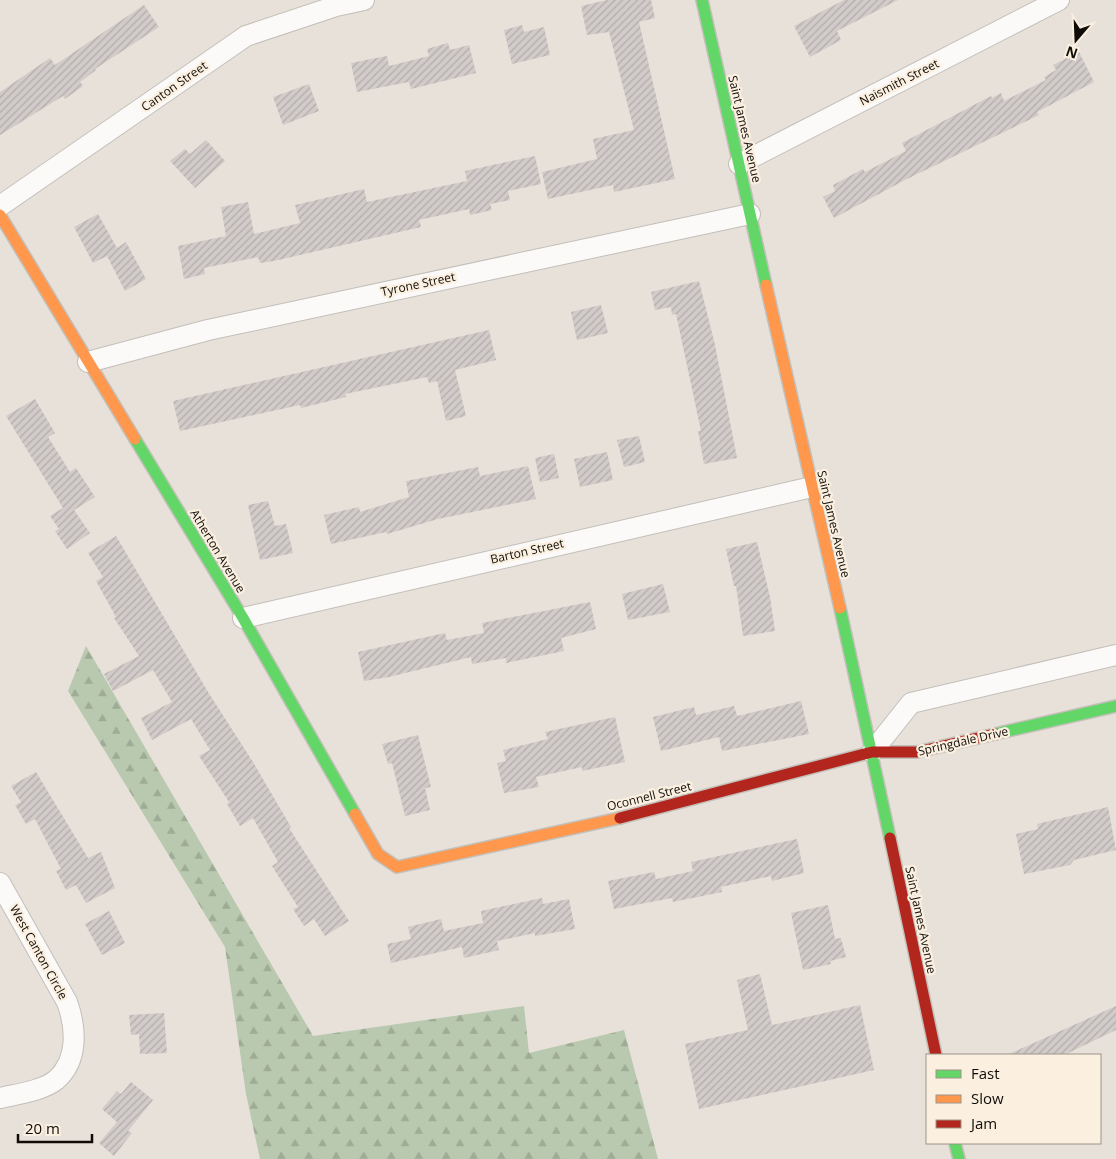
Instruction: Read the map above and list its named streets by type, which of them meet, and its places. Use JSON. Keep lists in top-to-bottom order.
{
  "streets": {
    "street": [
      "Naismith Street",
      "Canton Street",
      "Saint James Avenue",
      "Tyrone Street",
      "Atherton Avenue",
      "Barton Street",
      "Springdale Drive",
      "Oconnell Street",
      "West Canton Circle"
    ]
  },
  "crossings": [
    ["Naismith Street", "Saint James Avenue"],
    ["Saint James Avenue", "Tyrone Street"],
    ["Saint James Avenue", "Barton Street"],
    ["Saint James Avenue", "Springdale Drive"],
    ["Saint James Avenue", "Oconnell Street"],
    ["Tyrone Street", "Atherton Avenue"],
    ["Atherton Avenue", "Barton Street"],
    ["Atherton Avenue", "Oconnell Street"],
    ["Springdale Drive", "Oconnell Street"]
  ],
  "legend": ["Fast", "Slow", "Jam"],
  "scale_bar": "20 m",
  "north": "bottom"
}
